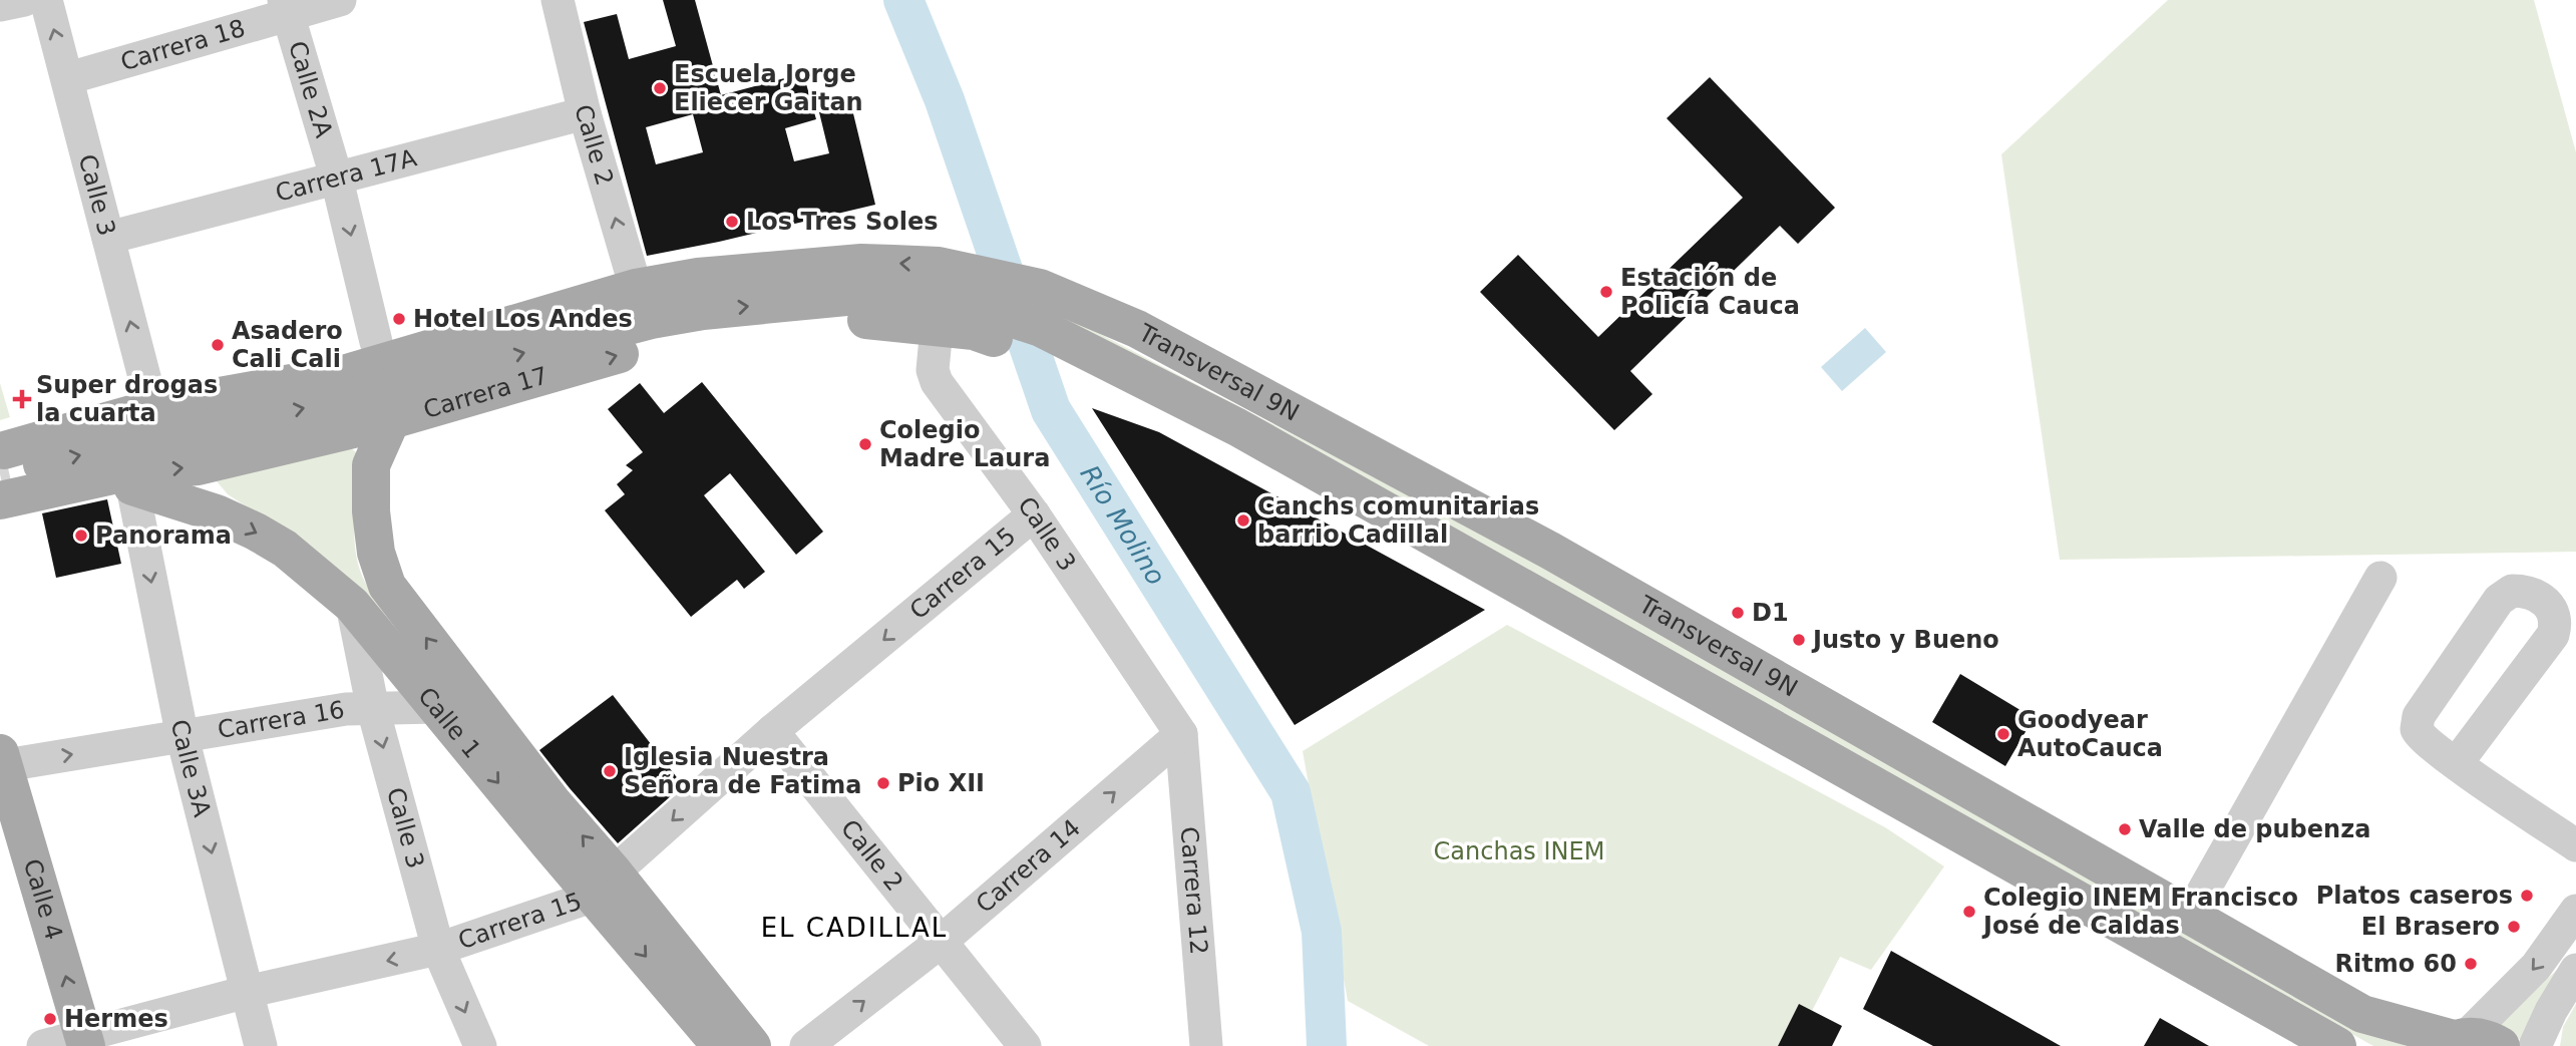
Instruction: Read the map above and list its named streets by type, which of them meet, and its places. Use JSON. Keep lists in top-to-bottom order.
{
  "streets": {
    "main road": [
      "Transversal 9N",
      "Carrera 17",
      "Calle 1",
      "Calle 4"
    ],
    "street": [
      "Carrera 18",
      "Calle 2A",
      "Calle 2",
      "Carrera 17A",
      "Calle 3",
      "Carrera 15",
      "Carrera 16",
      "Calle 3A",
      "Carrera 14",
      "Carrera 12"
    ]
  },
  "crossings": [
    ["Carrera 18", "Calle 2A"],
    ["Carrera 18", "Calle 3"],
    ["Calle 2A", "Carrera 17A"],
    ["Calle 2", "Carrera 17A"],
    ["Calle 2", "Carrera 15"],
    ["Calle 2", "Carrera 14"],
    ["Carrera 17A", "Calle 3"],
    ["Calle 3", "Carrera 17"],
    ["Calle 3", "Carrera 15"],
    ["Calle 3", "Carrera 16"],
    ["Calle 3", "Calle 1"],
    ["Calle 3", "Carrera 14"],
    ["Calle 3", "Carrera 12"],
    ["Transversal 9N", "Carrera 17"],
    ["Carrera 17", "Calle 1"],
    ["Carrera 17", "Calle 3A"],
    ["Carrera 15", "Calle 1"],
    ["Carrera 15", "Calle 3A"],
    ["Carrera 15", "Calle 4"],
    ["Carrera 16", "Calle 1"],
    ["Carrera 16", "Calle 3A"],
    ["Carrera 16", "Calle 4"],
    ["Calle 1", "Calle 3A"],
    ["Carrera 14", "Carrera 12"]
  ],
  "one_way": [
    "Calle 2A",
    "Carrera 15",
    "Carrera 16",
    "Calle 3A",
    "Carrera 14",
    "Calle 4"
  ],
  "districts": ["EL CADILLAL"],
  "water": ["Río Molino"],
  "parks": ["Canchas INEM"],
  "places": {
    "other": [
      "Escuela Jorge Eliecer Gaitan",
      "Los Tres Soles",
      "Estación de Policía Cauca",
      "Hotel Los Andes",
      "Asadero Cali Cali",
      "Colegio Madre Laura",
      "Canchs comunitarias barrio Cadillal",
      "Panorama",
      "D1",
      "Justo y Bueno",
      "Goodyear AutoCauca",
      "Iglesia Nuestra Señora de Fatima",
      "Pio XII",
      "Valle de pubenza",
      "Platos caseros",
      "Colegio INEM Francisco José de Caldas",
      "El Brasero",
      "Ritmo 60",
      "Hermes"
    ],
    "health": ["Super drogas la cuarta"]
  }
}
